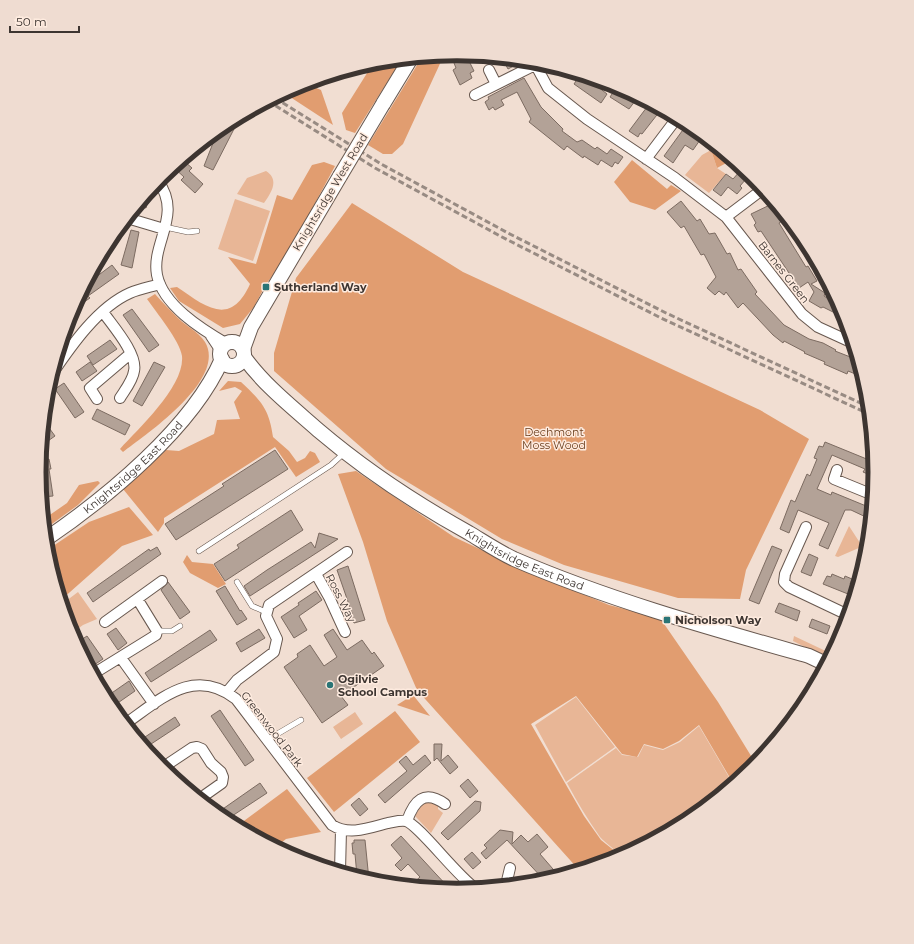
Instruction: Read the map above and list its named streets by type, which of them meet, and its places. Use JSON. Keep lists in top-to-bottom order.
{
  "streets": {
    "street": [
      "Knightsridge West Road",
      "Barnes Green",
      "Knightsridge East Road",
      "Ross Way",
      "Greenwood Park"
    ]
  },
  "crossings": [
    ["Knightsridge West Road", "Knightsridge East Road"]
  ],
  "parks": ["Dechmont Moss Wood"],
  "places": {
    "transit": ["Sutherland Way", "Nicholson Way"],
    "other": ["Ogilvie School Campus"]
  },
  "scale_bar": "50 m"
}
